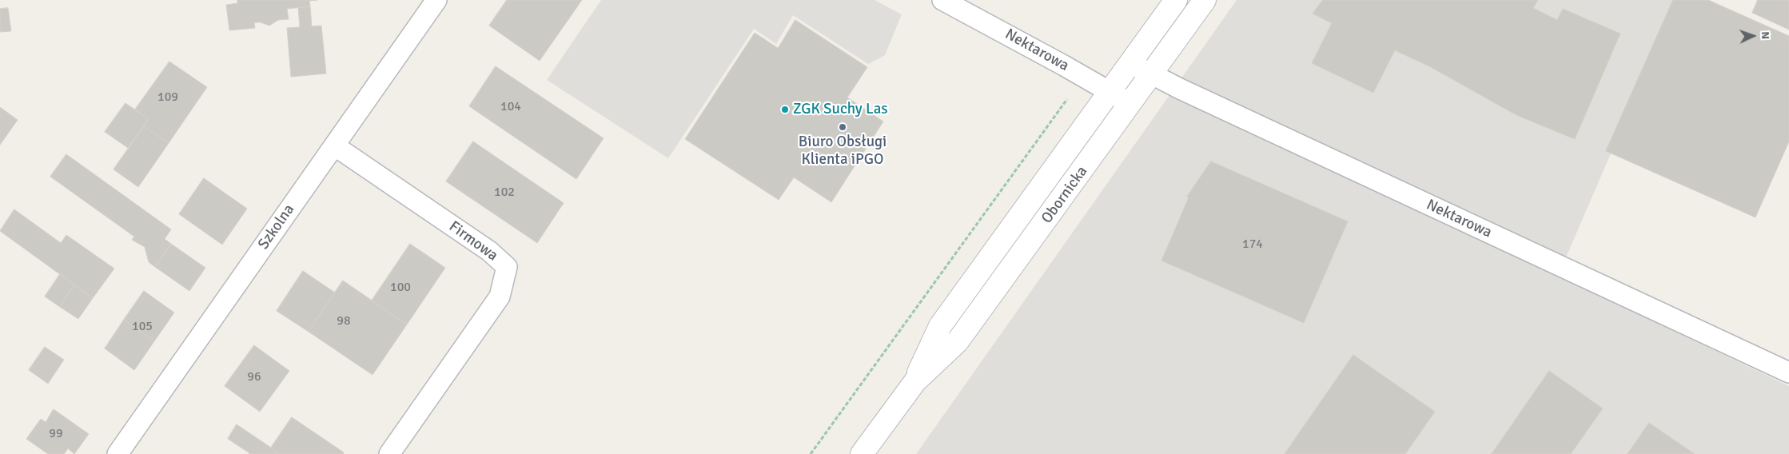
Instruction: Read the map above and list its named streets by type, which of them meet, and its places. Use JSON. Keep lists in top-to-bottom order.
{
  "streets": {
    "main road": ["Obornicka"],
    "street": ["Nektarowa", "Szkolna", "Firmowa"]
  },
  "crossings": [
    ["Nektarowa", "Obornicka"],
    ["Szkolna", "Firmowa"]
  ],
  "places": ["ZGK Suchy Las", "Biuro Obsługi Klienta iPGO"],
  "house_numbers": [
    "109",
    "104",
    "102",
    "174",
    "100",
    "98",
    "105",
    "96",
    "99"
  ],
  "north": "right"
}
